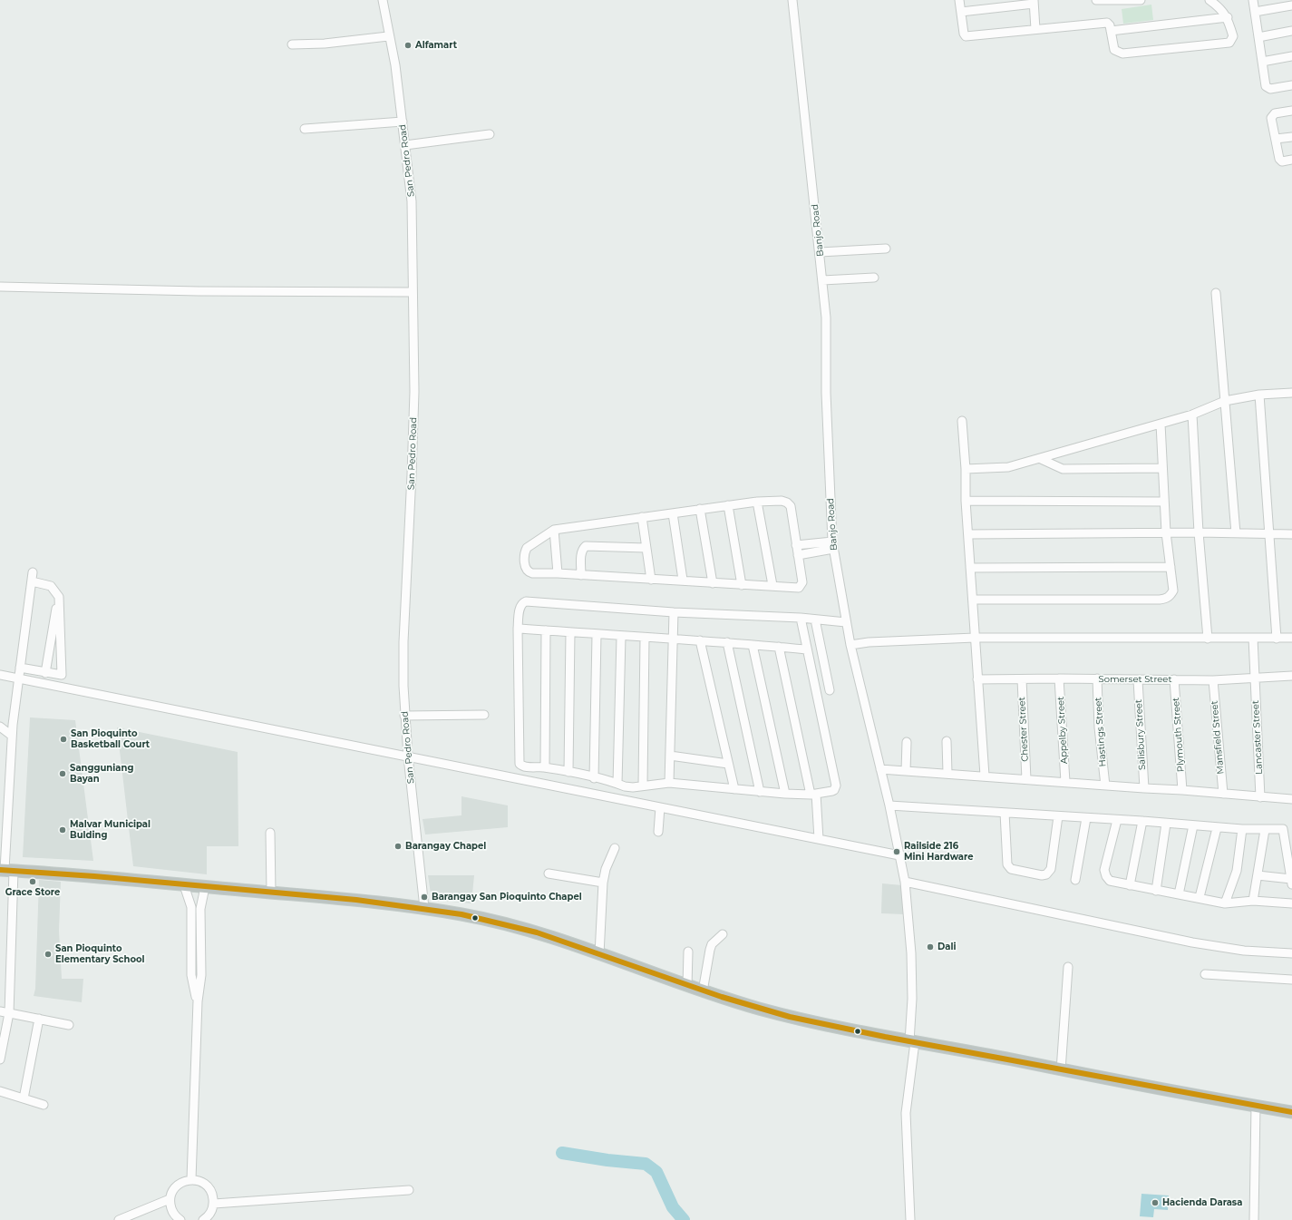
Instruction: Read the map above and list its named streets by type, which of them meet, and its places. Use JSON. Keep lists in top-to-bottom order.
{
  "streets": {
    "street": [
      "San Pedro Road",
      "Banjo Road",
      "Somerset Street",
      "Chester Street",
      "Appelby Street",
      "Hastings Street",
      "Salisbury Street",
      "Plymouth Street",
      "Mansfield Street",
      "Lancaster Street"
    ]
  },
  "crossings": [
    ["Somerset Street", "Chester Street"],
    ["Somerset Street", "Appelby Street"],
    ["Somerset Street", "Hastings Street"],
    ["Somerset Street", "Salisbury Street"],
    ["Somerset Street", "Plymouth Street"],
    ["Somerset Street", "Mansfield Street"],
    ["Somerset Street", "Lancaster Street"]
  ],
  "places": [
    "Alfamart",
    "San Pioquinto Basketball Court",
    "Sangguniang Bayan",
    "Malvar Municipal Bulding",
    "Barangay Chapel",
    "Railside 216 Mini Hardware",
    "Grace Store",
    "Barangay San Pioquinto Chapel",
    "Dali",
    "San Pioquinto Elementary School",
    "Hacienda Darasa"
  ]
}
